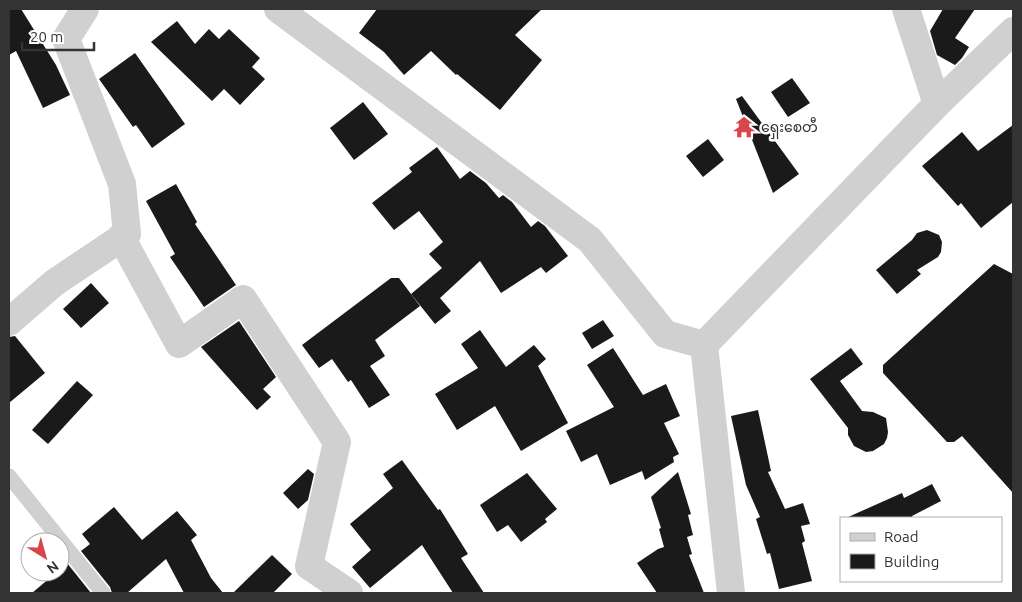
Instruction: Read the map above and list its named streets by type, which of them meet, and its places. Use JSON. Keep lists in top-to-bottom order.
{
  "places": {
    "temple": ["ရှေးစေတီ"]
  },
  "legend": ["Road", "Building"],
  "scale_bar": "20 m",
  "north": "bottom right"
}
